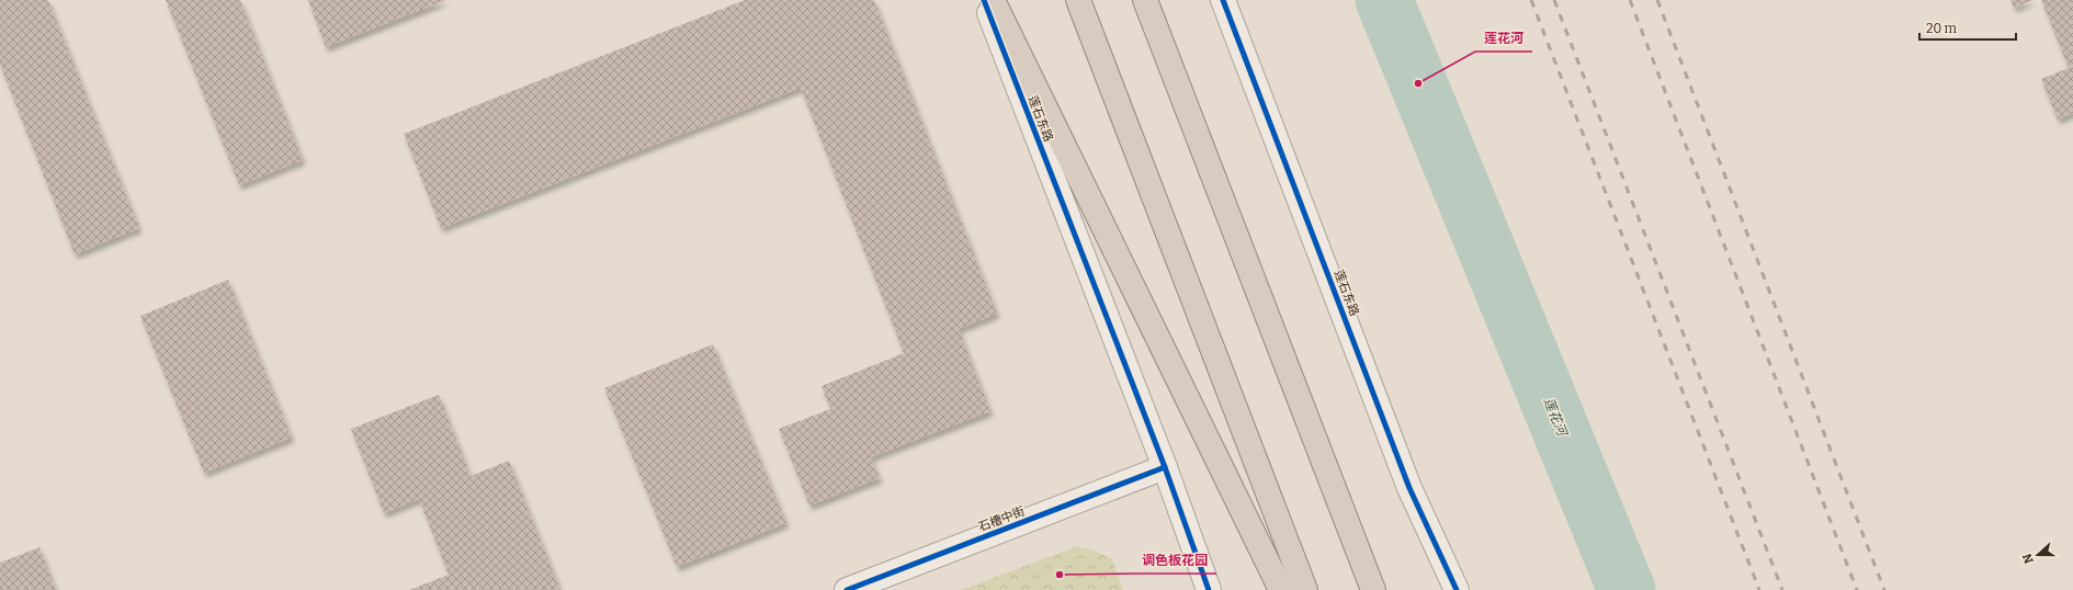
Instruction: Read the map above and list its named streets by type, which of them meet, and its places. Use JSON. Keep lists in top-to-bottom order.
{
  "streets": {
    "street": ["莲石东路", "石槽中街"]
  },
  "crossings": [
    ["莲石东路", "石槽中街"]
  ],
  "water": ["莲花河"],
  "places": ["莲花河", "调色板花园"],
  "scale_bar": "20 m",
  "north": "left"
}
